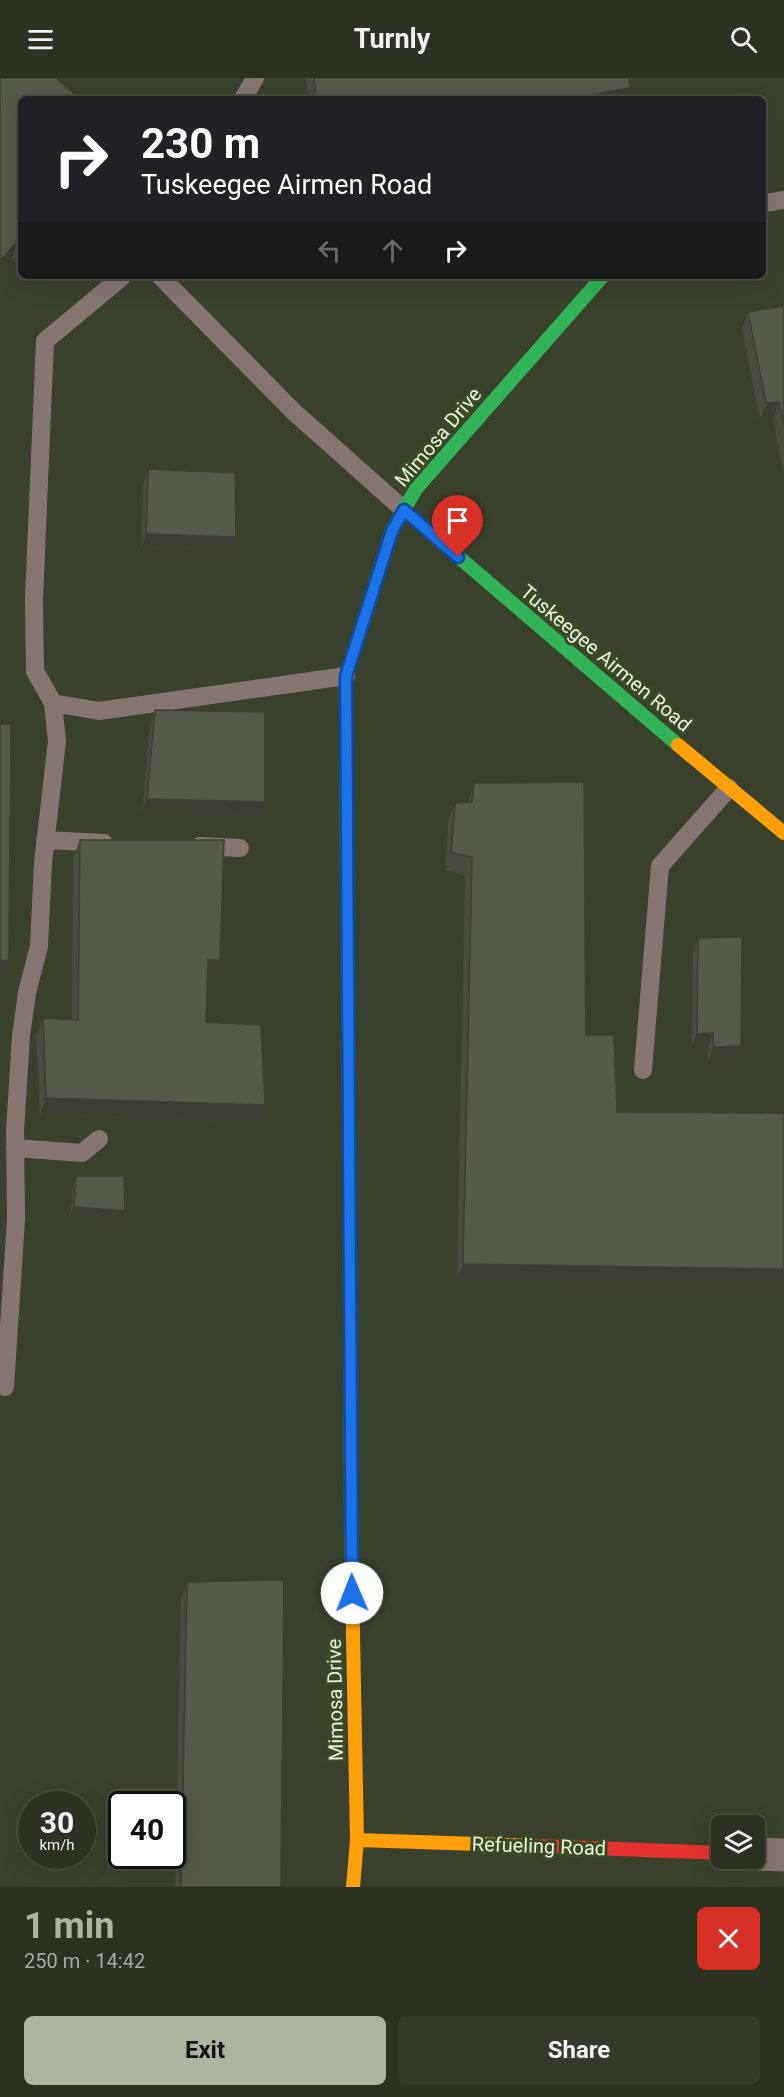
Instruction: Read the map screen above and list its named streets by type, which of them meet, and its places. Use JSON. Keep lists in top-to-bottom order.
{
  "streets": {
    "street": ["Mimosa Drive", "Tuskeegee Airmen Road", "Refueling Road"]
  },
  "crossings": [
    ["Mimosa Drive", "Tuskeegee Airmen Road"],
    ["Mimosa Drive", "Refueling Road"]
  ],
  "page": {
    "header": "Turnly",
    "turn": ["230 m", "Tuskeegee Airmen Road"],
    "speed": "30 km/h",
    "limit": "40",
    "heading": ["1 min", "250 m · 14:42"],
    "buttons": ["Exit", "Share"]
  }
}
